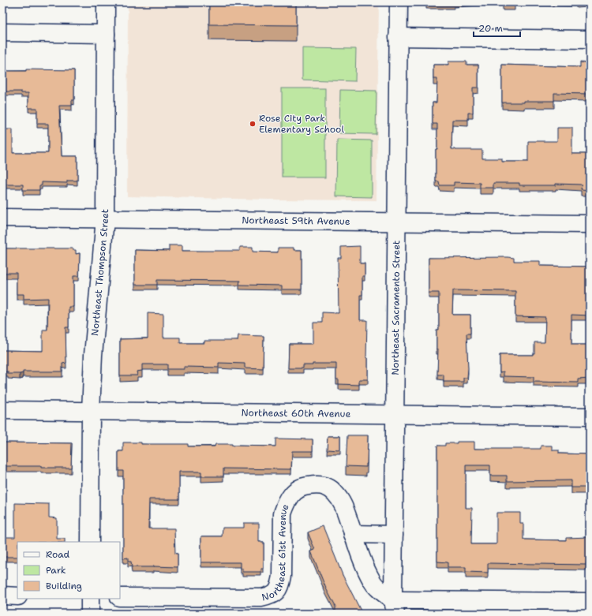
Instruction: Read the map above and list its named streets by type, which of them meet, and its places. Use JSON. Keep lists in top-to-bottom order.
{
  "streets": {
    "street": [
      "Northeast 59th Avenue",
      "Northeast Thompson Street",
      "Northeast Sacramento Street",
      "Northeast 60th Avenue",
      "Northeast 61st Avenue"
    ]
  },
  "crossings": [
    ["Northeast 59th Avenue", "Northeast Thompson Street"],
    ["Northeast 59th Avenue", "Northeast Sacramento Street"],
    ["Northeast Thompson Street", "Northeast 60th Avenue"],
    ["Northeast Sacramento Street", "Northeast 60th Avenue"],
    ["Northeast Sacramento Street", "Northeast 61st Avenue"]
  ],
  "places": ["Rose City Park Elementary School"],
  "legend": ["Road", "Park", "Building"],
  "scale_bar": "20 m"
}
